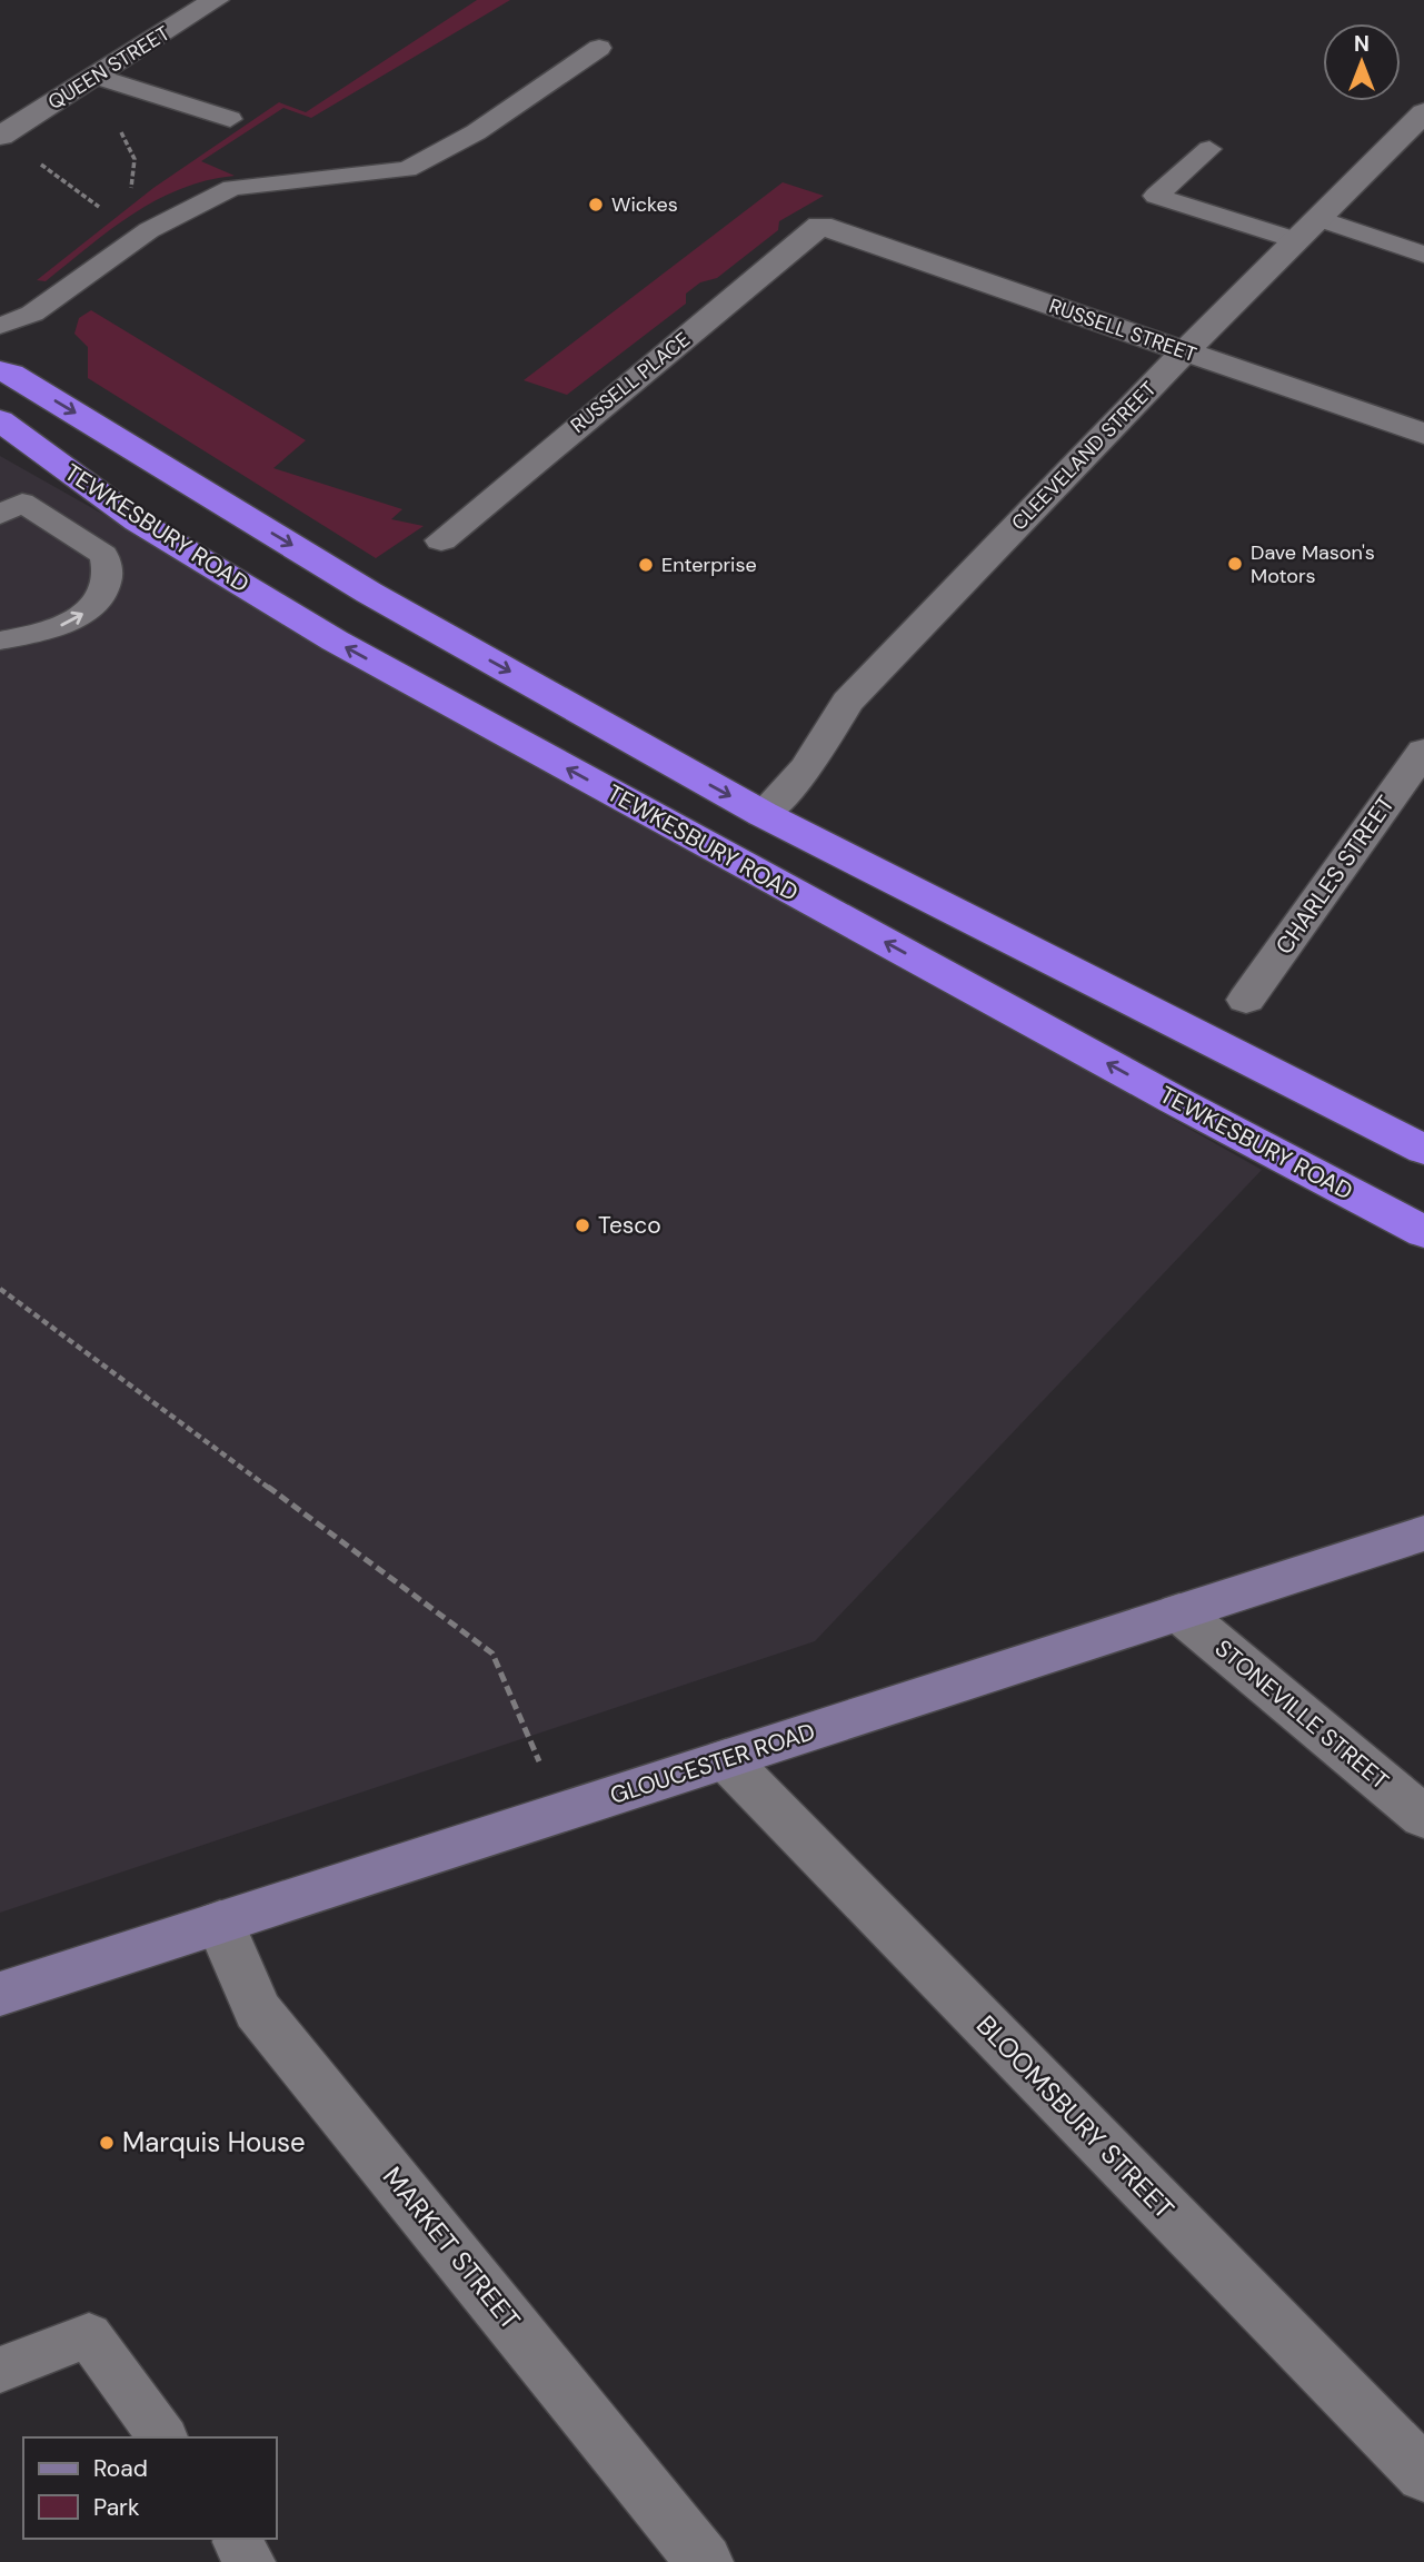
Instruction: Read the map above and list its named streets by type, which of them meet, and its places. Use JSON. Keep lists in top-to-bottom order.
{
  "streets": {
    "highway": ["TEWKESBURY ROAD"],
    "main road": ["GLOUCESTER ROAD"],
    "street": [
      "QUEEN STREET",
      "RUSSELL STREET",
      "RUSSELL PLACE",
      "CLEEVELAND STREET",
      "CHARLES STREET",
      "STONEVILLE STREET",
      "BLOOMSBURY STREET",
      "MARKET STREET"
    ]
  },
  "crossings": [
    ["RUSSELL STREET", "RUSSELL PLACE"],
    ["RUSSELL STREET", "CLEEVELAND STREET"],
    ["STONEVILLE STREET", "GLOUCESTER ROAD"],
    ["GLOUCESTER ROAD", "BLOOMSBURY STREET"],
    ["GLOUCESTER ROAD", "MARKET STREET"]
  ],
  "places": [
    "Wickes",
    "Dave Mason's Motors",
    "Enterprise",
    "Tesco",
    "Marquis House"
  ],
  "legend": ["Road", "Park"],
  "north": "top"
}
